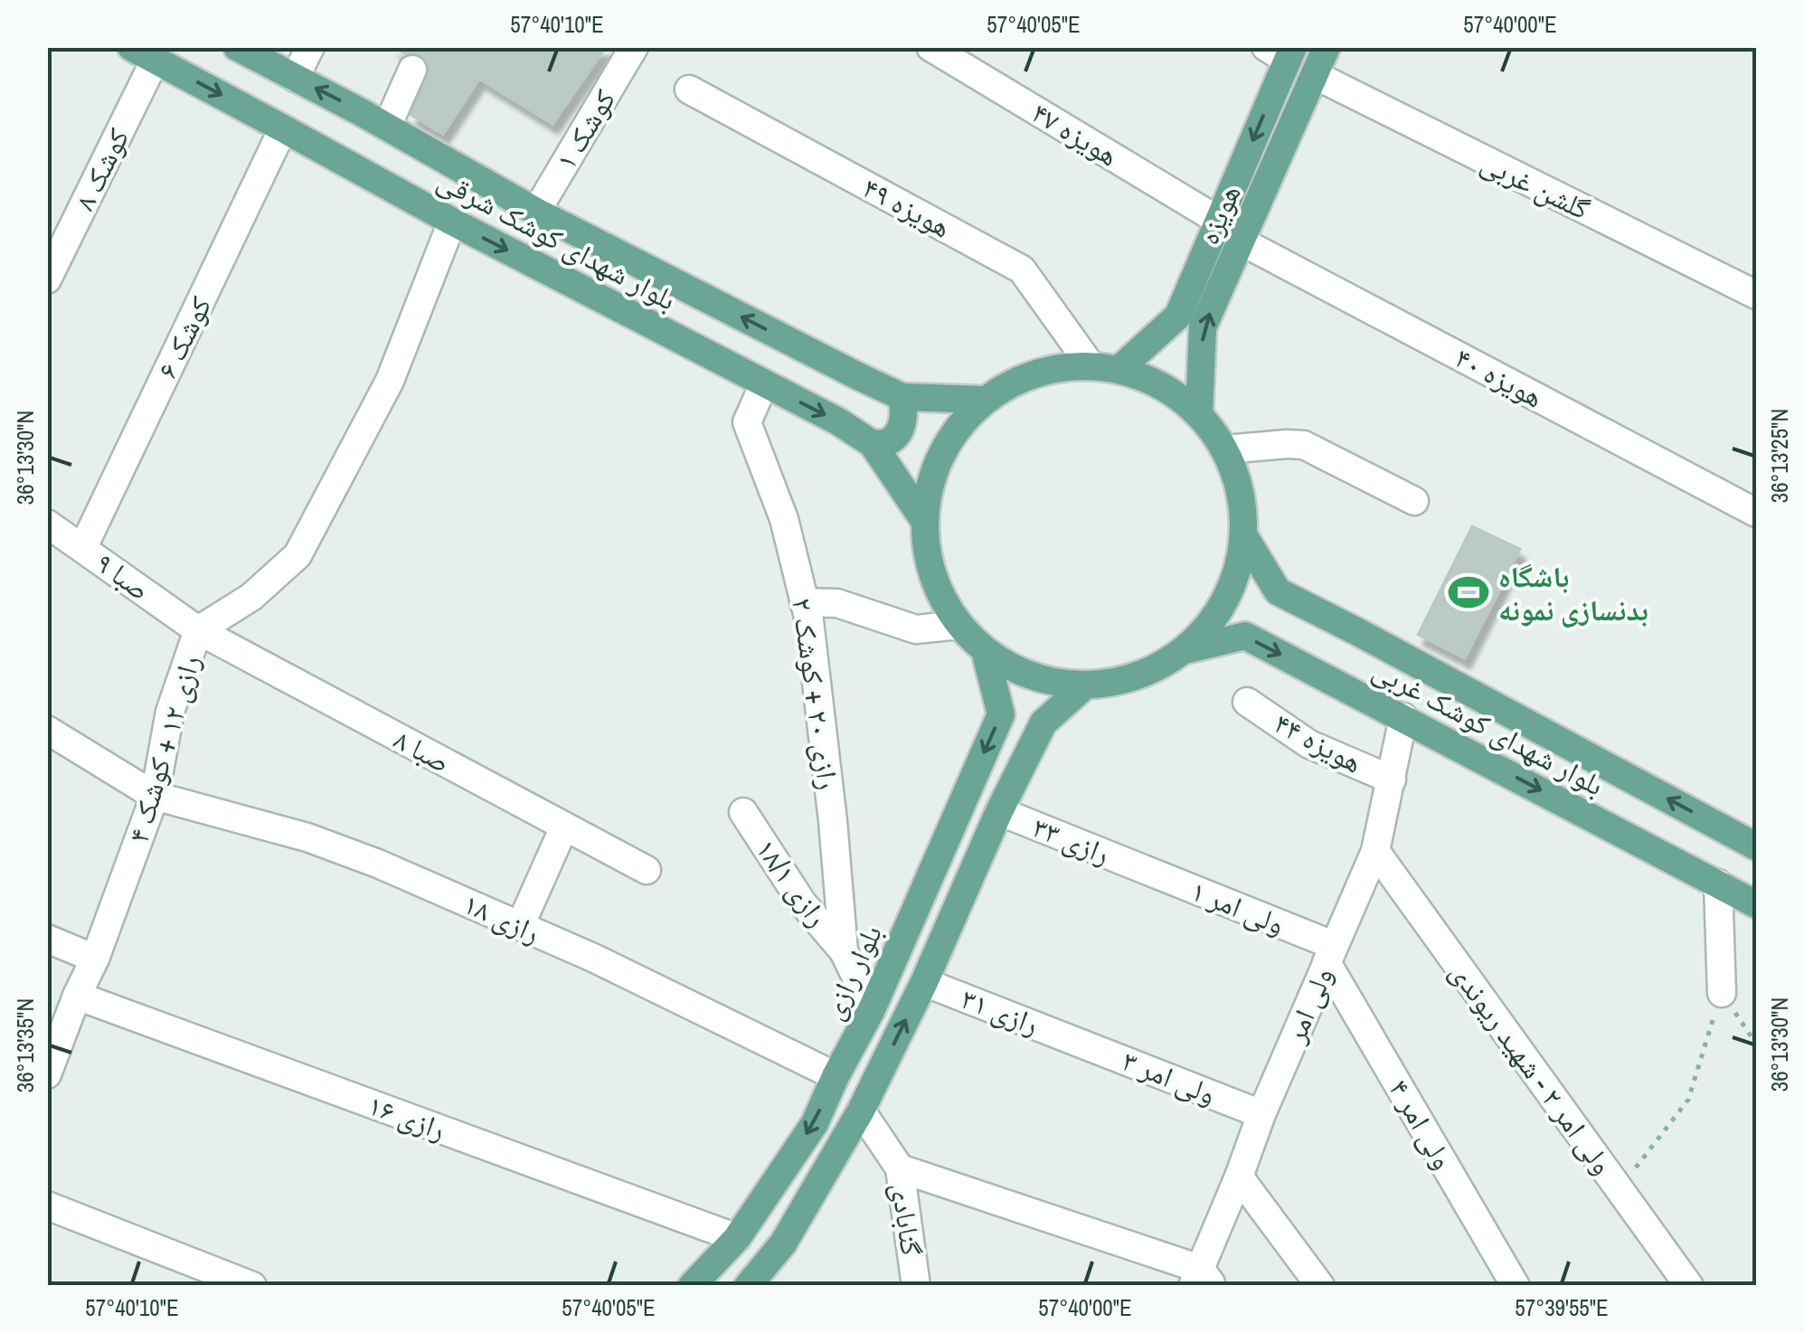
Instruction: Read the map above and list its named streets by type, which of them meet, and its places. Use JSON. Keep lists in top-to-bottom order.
{
  "streets": {
    "main road": [
      "هویزه",
      "بلوار شهدای کوشک شرقی",
      "بلوار شهدای کوشک غربی",
      "بلوار رازی"
    ],
    "street": [
      "کوشک ۱",
      "هویزه ۴۷",
      "کوشک ۸",
      "گلشن غربی",
      "هویزه ۴۹",
      "کوشک ۶",
      "هویزه ۴۰",
      "صبا ۹",
      "رازی ۲۰ + کوشک ۲",
      "هویزه ۴۴",
      "رازی ۱۲ + کوشک ۴",
      "صبا ۸",
      "رازی ۳۳",
      "رازی ۱۸/۱",
      "ولی امر ۱",
      "رازی ۱۸",
      "ولی امر",
      "رازی ۳۱",
      "ولی امر ۲ - شهید ریوندی",
      "ولی امر ۳",
      "رازی ۱۶",
      "ولی امر ۴",
      "گنابادی"
    ]
  },
  "crossings": [
    ["کوشک ۱", "بلوار شهدای کوشک شرقی"],
    ["هویزه ۴۷", "هویزه"],
    ["کوشک ۸", "بلوار شهدای کوشک شرقی"],
    ["گلشن غربی", "هویزه"],
    ["هویزه ۴۹", "هویزه"],
    ["هویزه ۴۹", "بلوار شهدای کوشک شرقی"],
    ["هویزه ۴۹", "بلوار شهدای کوشک غربی"],
    ["هویزه ۴۹", "بلوار رازی"],
    ["هویزه", "بلوار شهدای کوشک شرقی"],
    ["هویزه", "هویزه ۴۰"],
    ["هویزه", "بلوار شهدای کوشک غربی"],
    ["هویزه", "بلوار رازی"],
    ["بلوار شهدای کوشک شرقی", "کوشک ۶"],
    ["بلوار شهدای کوشک شرقی", "رازی ۲۰ + کوشک ۲"],
    ["بلوار شهدای کوشک شرقی", "بلوار شهدای کوشک غربی"],
    ["بلوار شهدای کوشک شرقی", "رازی ۱۲ + کوشک ۴"],
    ["بلوار شهدای کوشک شرقی", "بلوار رازی"],
    ["کوشک ۶", "صبا ۹"],
    ["صبا ۹", "رازی ۱۲ + کوشک ۴"],
    ["صبا ۹", "صبا ۸"],
    ["رازی ۲۰ + کوشک ۲", "رازی ۱۸/۱"],
    ["رازی ۲۰ + کوشک ۲", "بلوار رازی"],
    ["بلوار شهدای کوشک غربی", "بلوار رازی"],
    ["بلوار شهدای کوشک غربی", "ولی امر"],
    ["هویزه ۴۴", "ولی امر"],
    ["رازی ۱۲ + کوشک ۴", "صبا ۸"],
    ["رازی ۱۲ + کوشک ۴", "رازی ۱۸"],
    ["رازی ۱۲ + کوشک ۴", "رازی ۱۶"],
    ["رازی ۳۳", "ولی امر ۱"],
    ["ولی امر ۱", "ولی امر"],
    ["ولی امر ۱", "ولی امر ۴"],
    ["رازی ۱۸", "بلوار رازی"],
    ["بلوار رازی", "رازی ۱۶"],
    ["ولی امر", "ولی امر ۲ - شهید ریوندی"],
    ["ولی امر", "ولی امر ۳"],
    ["ولی امر", "ولی امر ۴"],
    ["رازی ۳۱", "ولی امر ۳"]
  ],
  "places": {
    "sports": ["باشگاه بدنسازی نمونه"]
  },
  "coordinates": [
    "57°40'10\"E",
    "57°40'05\"E",
    "57°40'00\"E",
    "36°13'25\"N",
    "36°13'30\"N",
    "36°13'35\"N",
    "57°39'55\"E"
  ]
}
